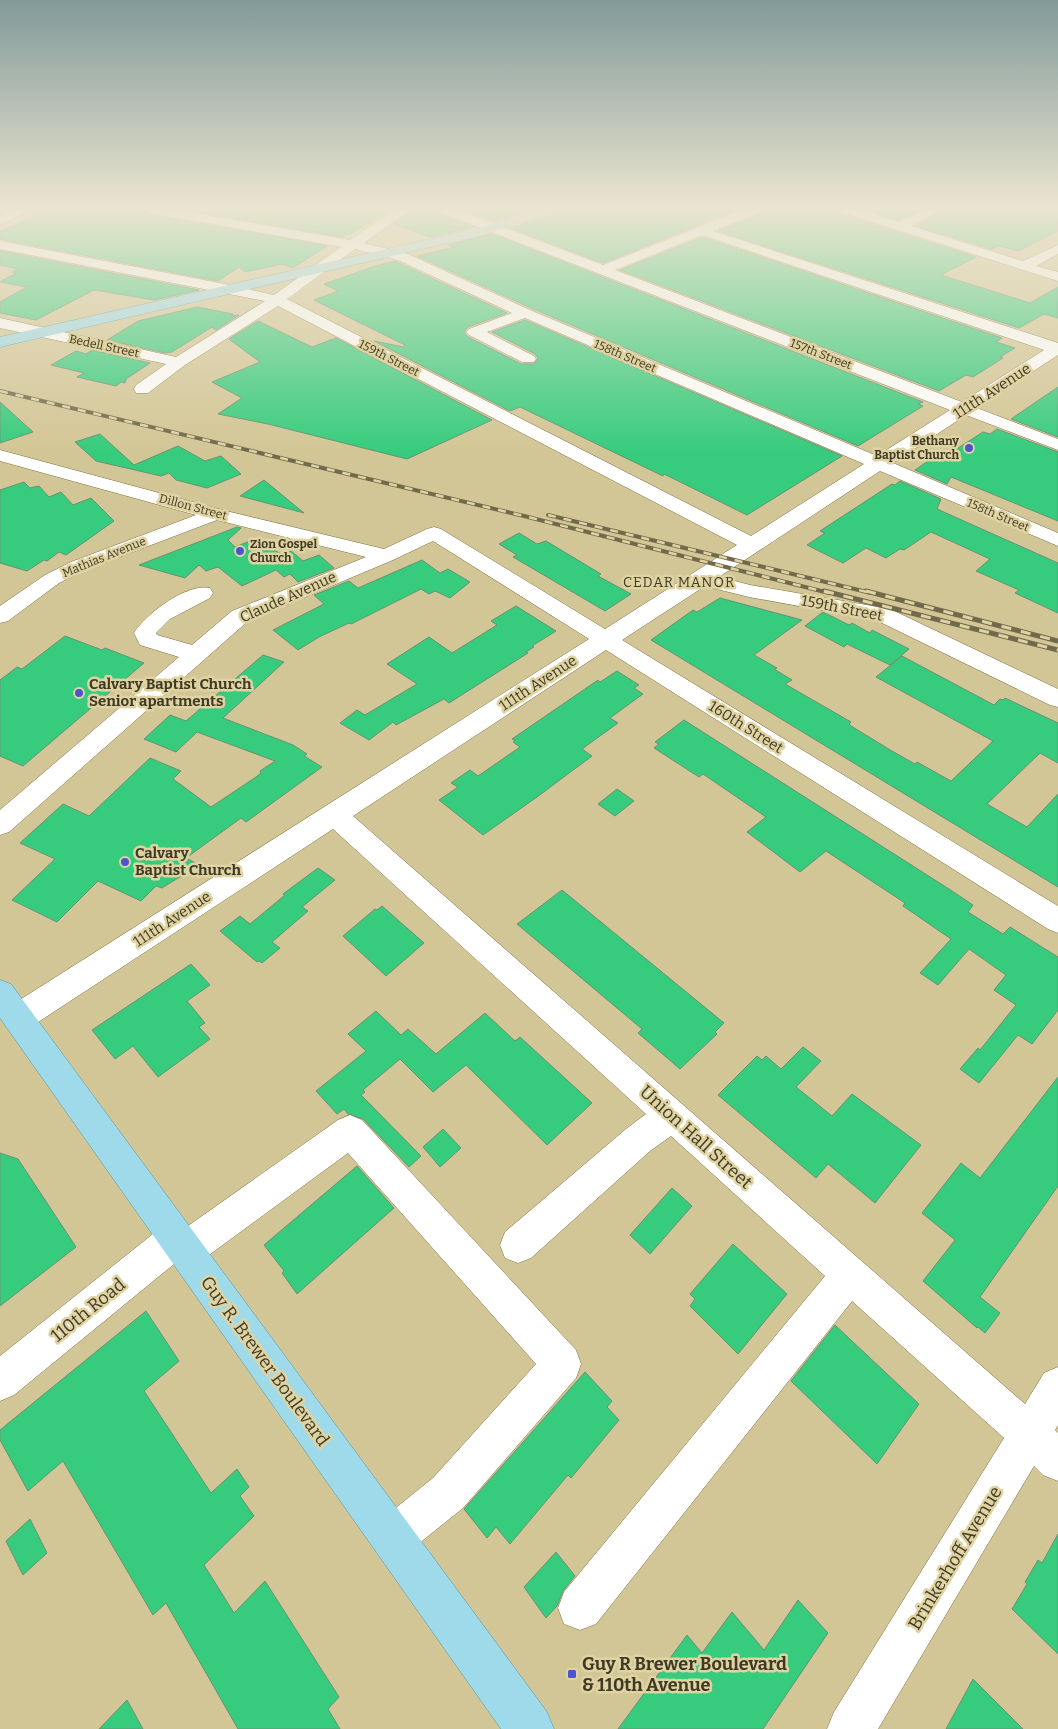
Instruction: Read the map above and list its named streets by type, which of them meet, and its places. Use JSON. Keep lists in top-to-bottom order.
{
  "streets": {
    "main road": ["Guy R. Brewer Boulevard"],
    "street": [
      "Bedell Street",
      "157th Street",
      "158th Street",
      "159th Street",
      "111th Avenue",
      "Dillon Street",
      "Mathias Avenue",
      "Claude Avenue",
      "160th Street",
      "Union Hall Street",
      "110th Road",
      "Brinkerhoff Avenue"
    ]
  },
  "crossings": [
    ["157th Street", "111th Avenue"],
    ["158th Street", "111th Avenue"],
    ["159th Street", "111th Avenue"],
    ["111th Avenue", "160th Street"],
    ["111th Avenue", "Union Hall Street"],
    ["111th Avenue", "Guy R. Brewer Boulevard"],
    ["Dillon Street", "Mathias Avenue"],
    ["Dillon Street", "Claude Avenue"],
    ["Claude Avenue", "160th Street"],
    ["Union Hall Street", "Brinkerhoff Avenue"],
    ["110th Road", "Guy R. Brewer Boulevard"]
  ],
  "districts": ["CEDAR MANOR"],
  "places": {
    "other": [
      "Bethany Baptist Church",
      "Zion Gospel Church",
      "Calvary Baptist Church Senior apartments",
      "Calvary Baptist Church"
    ],
    "transit": ["Guy R Brewer Boulevard & 110th Avenue"]
  }
}
